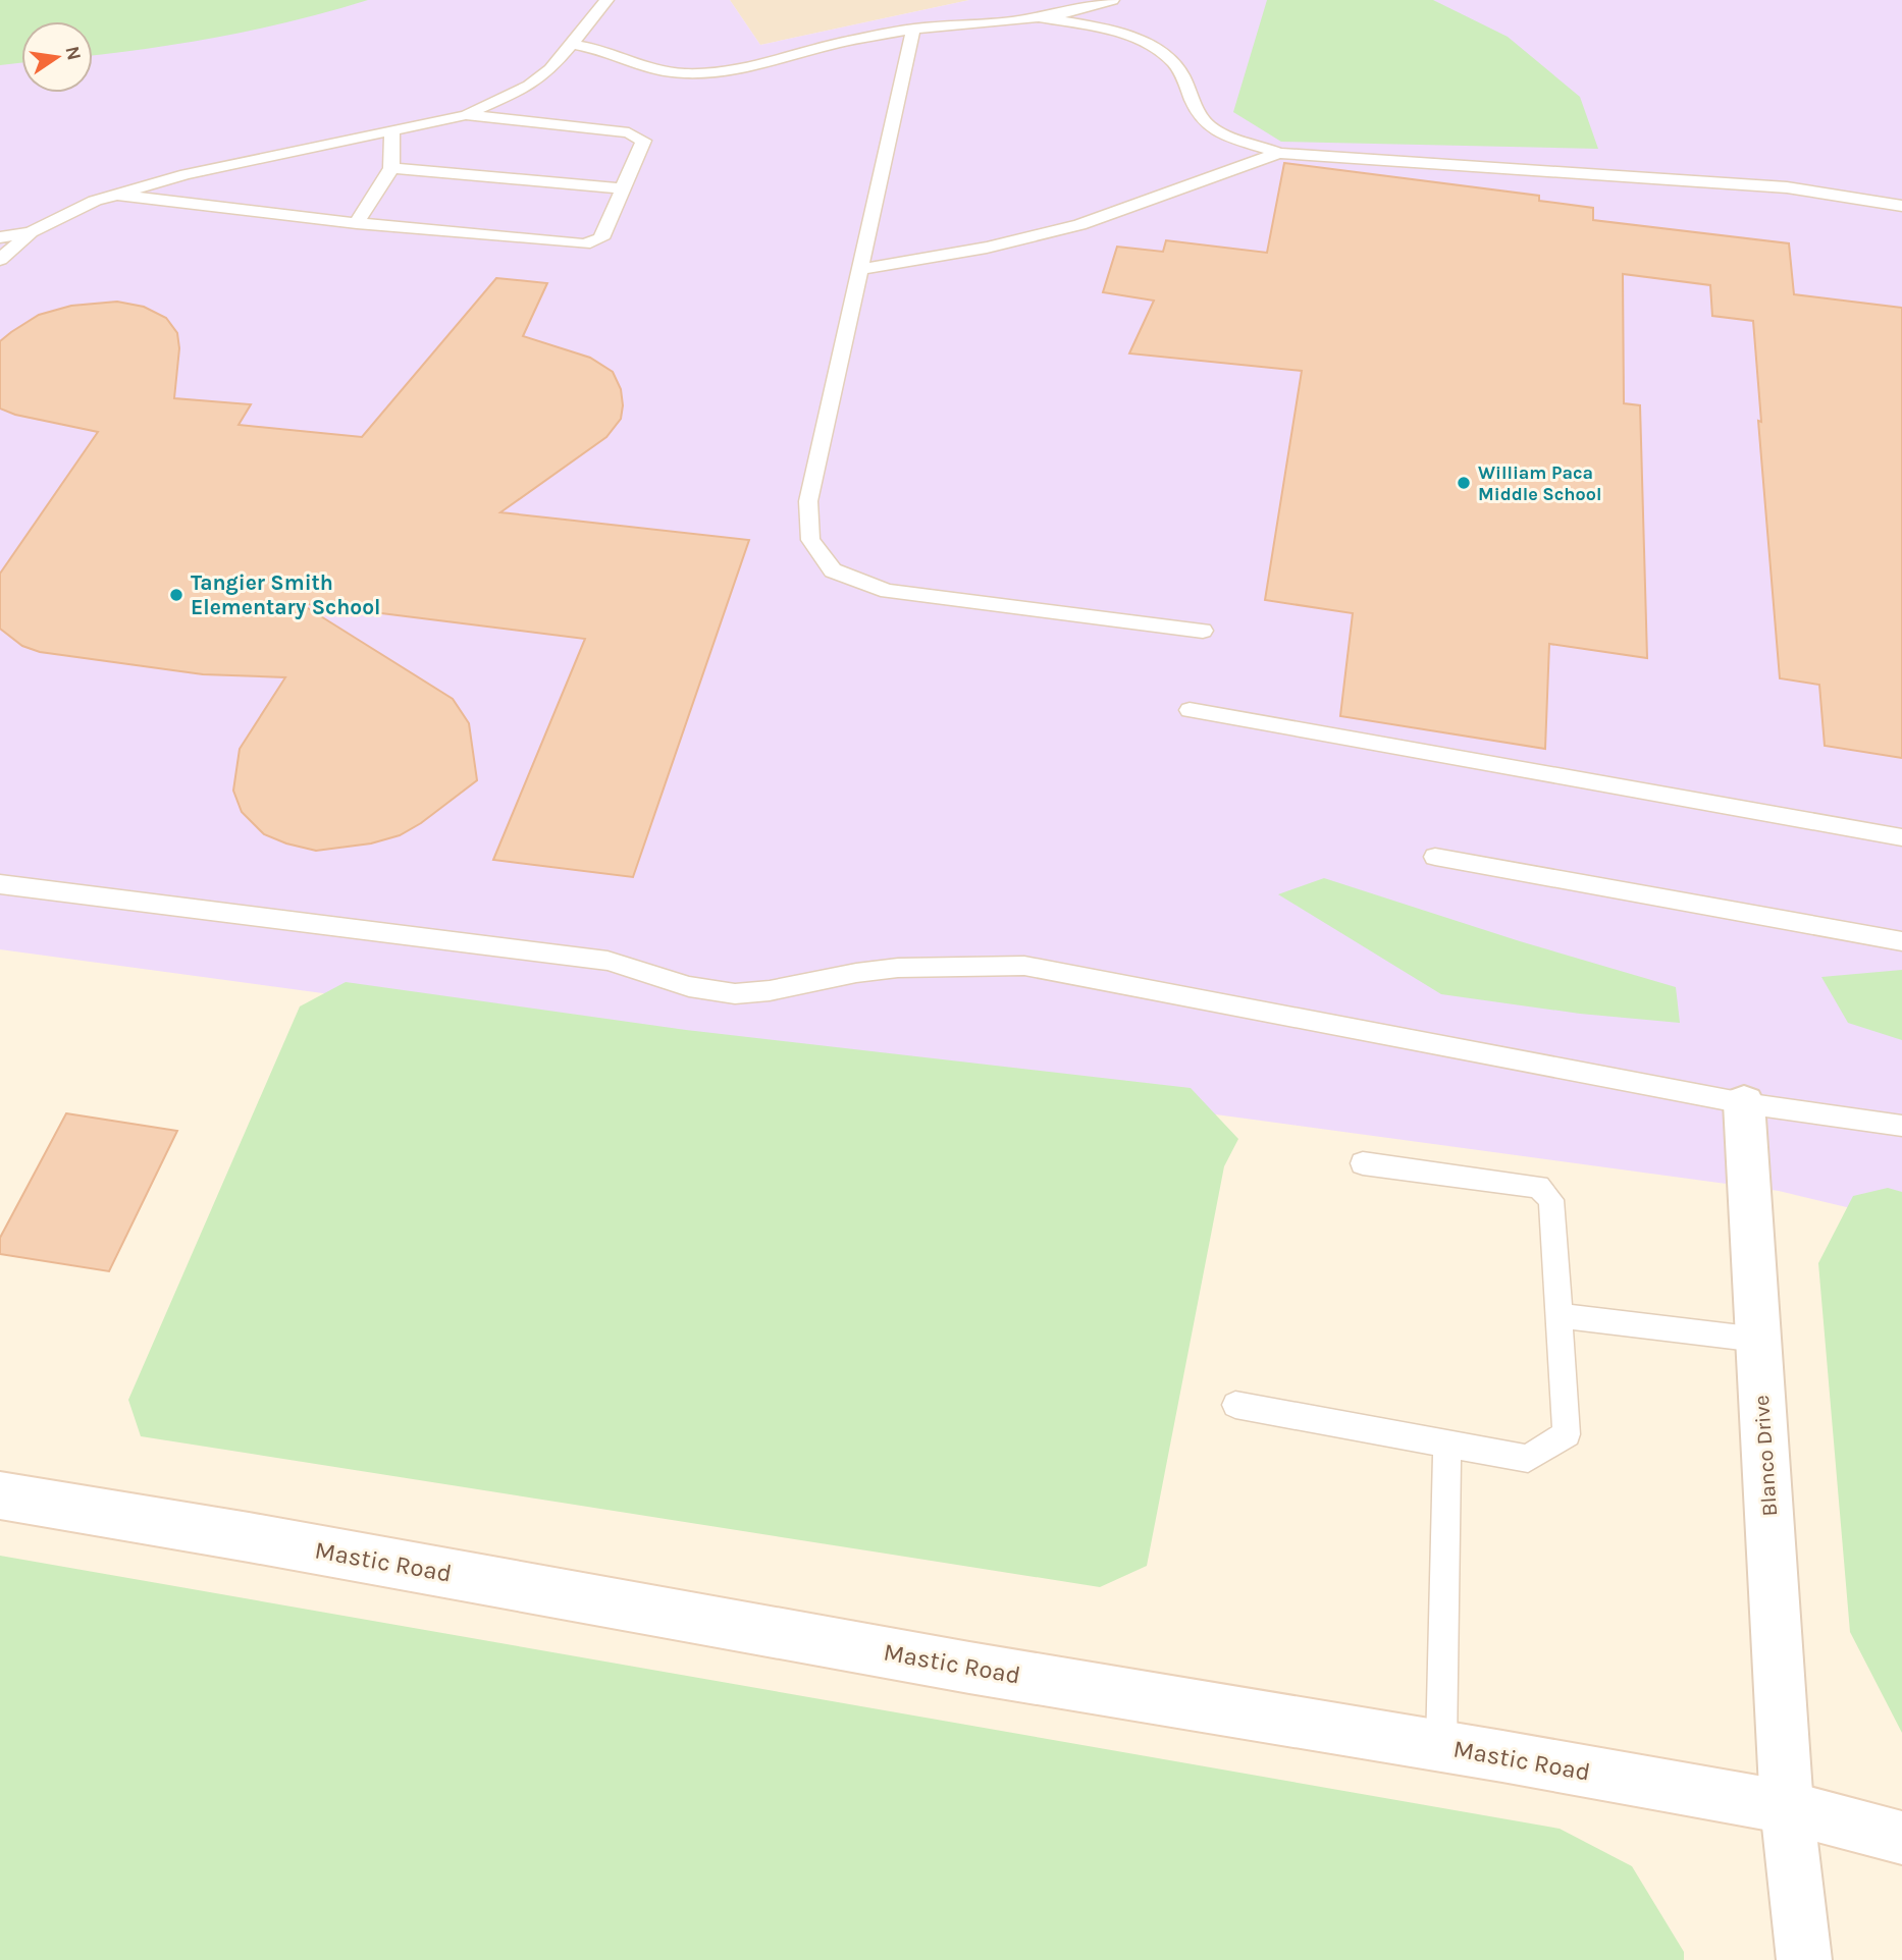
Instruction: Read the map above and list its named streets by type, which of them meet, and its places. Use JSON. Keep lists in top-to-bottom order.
{
  "streets": {
    "main road": ["Blanco Drive", "Mastic Road"]
  },
  "crossings": [
    ["Blanco Drive", "Mastic Road"]
  ],
  "places": ["William Paca Middle School", "Tangier Smith Elementary School"],
  "north": "right"
}
